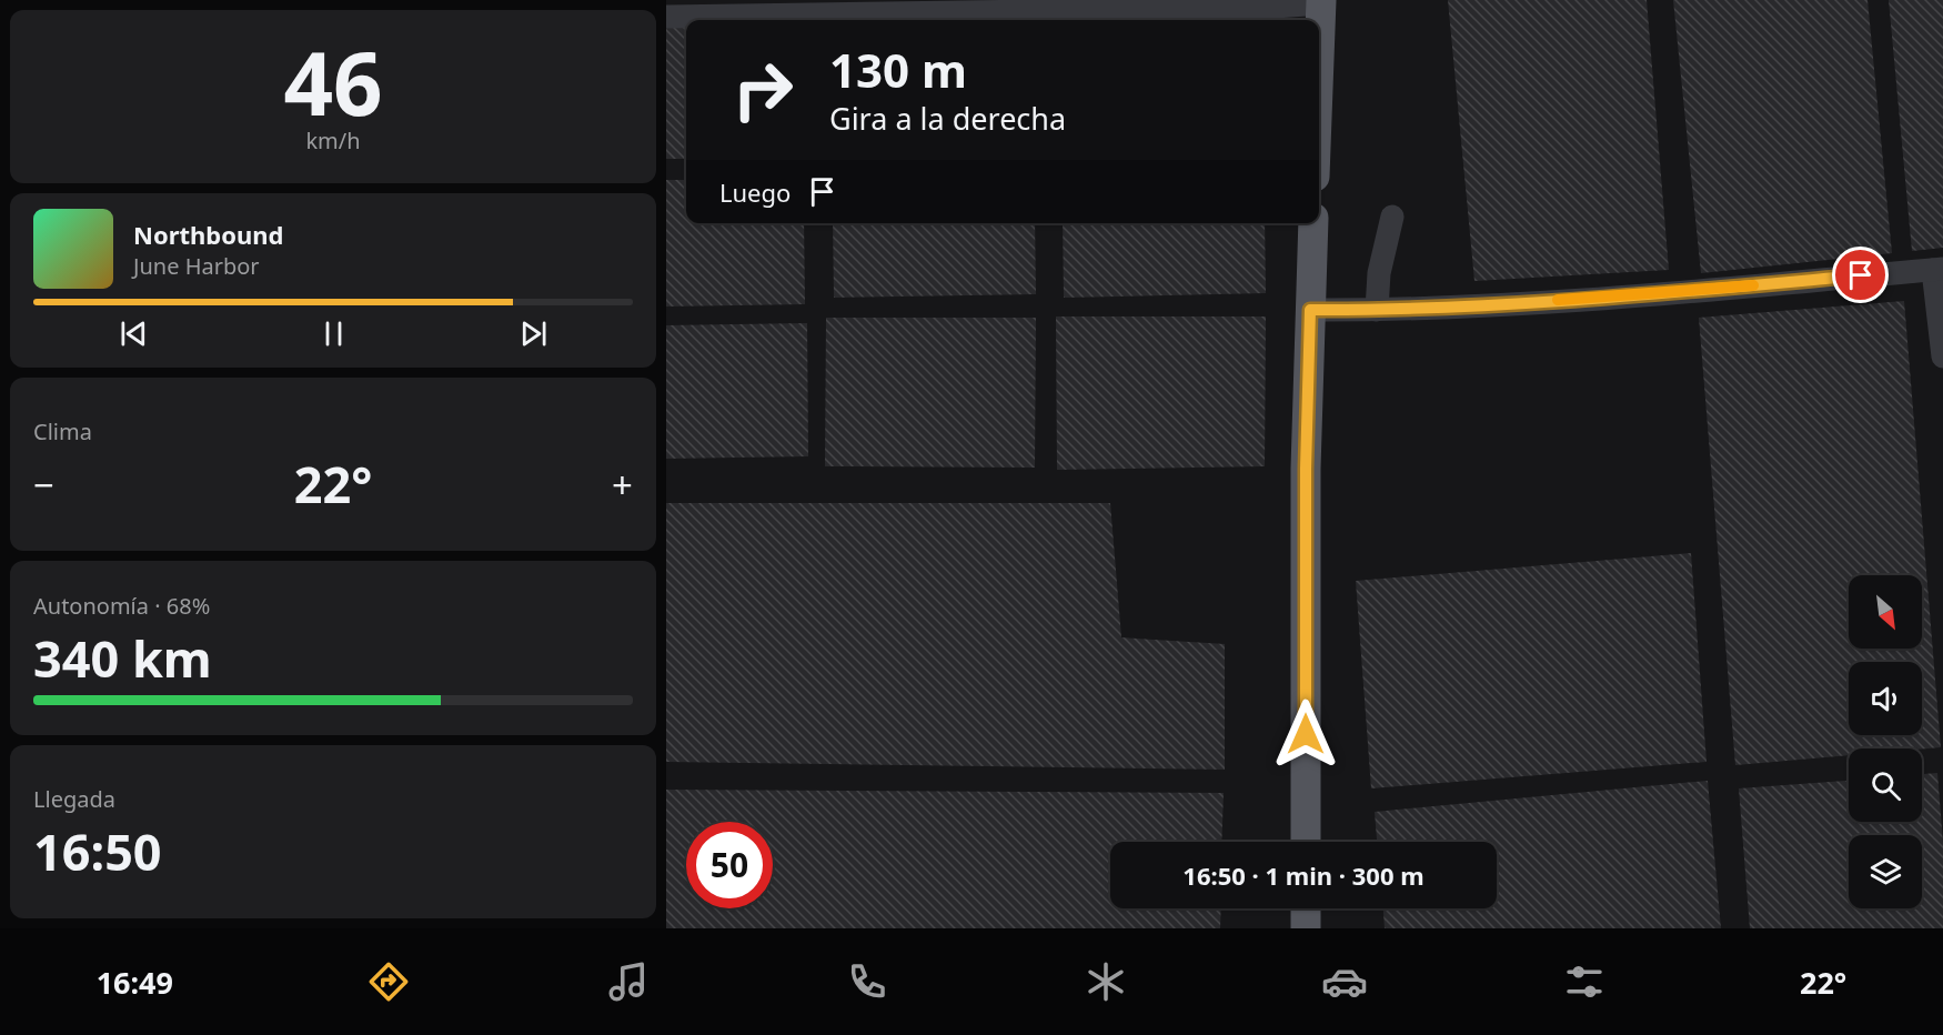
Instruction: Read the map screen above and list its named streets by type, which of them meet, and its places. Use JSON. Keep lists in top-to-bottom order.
{
  "north": "bottom right",
  "page": {
    "tile": [
      ["46", "km/h"],
      "Clima",
      ["Autonomía · 68%", "340 km"],
      ["Llegada", "16:50"]
    ],
    "turn": ["130 m", "Gira a la derecha"],
    "then": "Luego",
    "song": ["Northbound", "June Harbor"],
    "heat": ["−", "22°", "+"],
    "limit": "50",
    "trip": "16:50 · 1 min · 300 m",
    "tabs": ["16:49", "22°"]
  }
}
